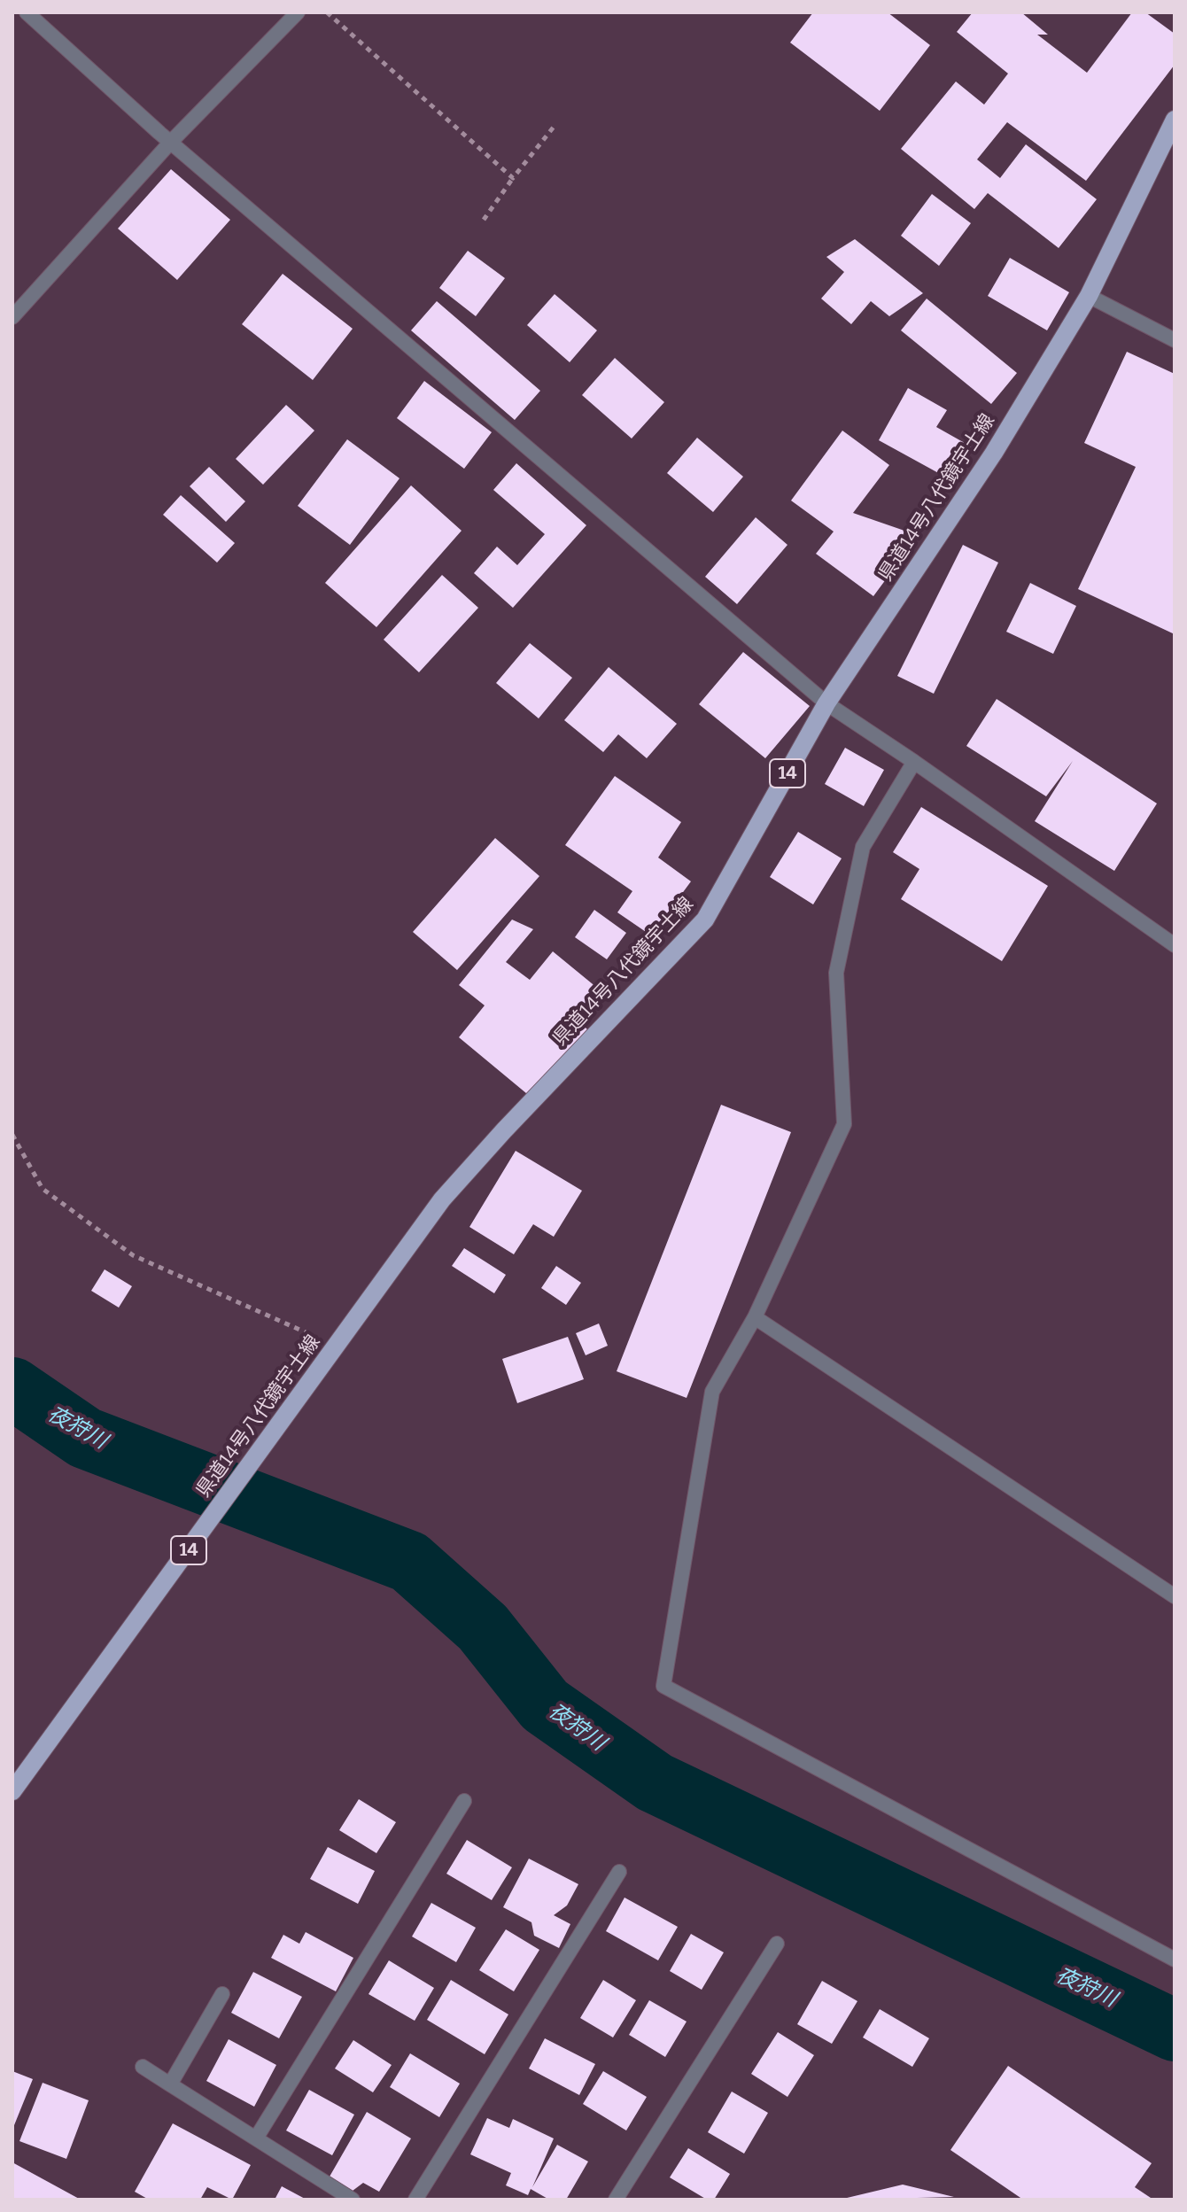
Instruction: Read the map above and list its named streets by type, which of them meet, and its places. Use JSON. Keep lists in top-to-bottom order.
{
  "streets": {
    "main road": ["県道14号八代鏡宇土線", "14"]
  },
  "water": ["夜狩川"]
}
